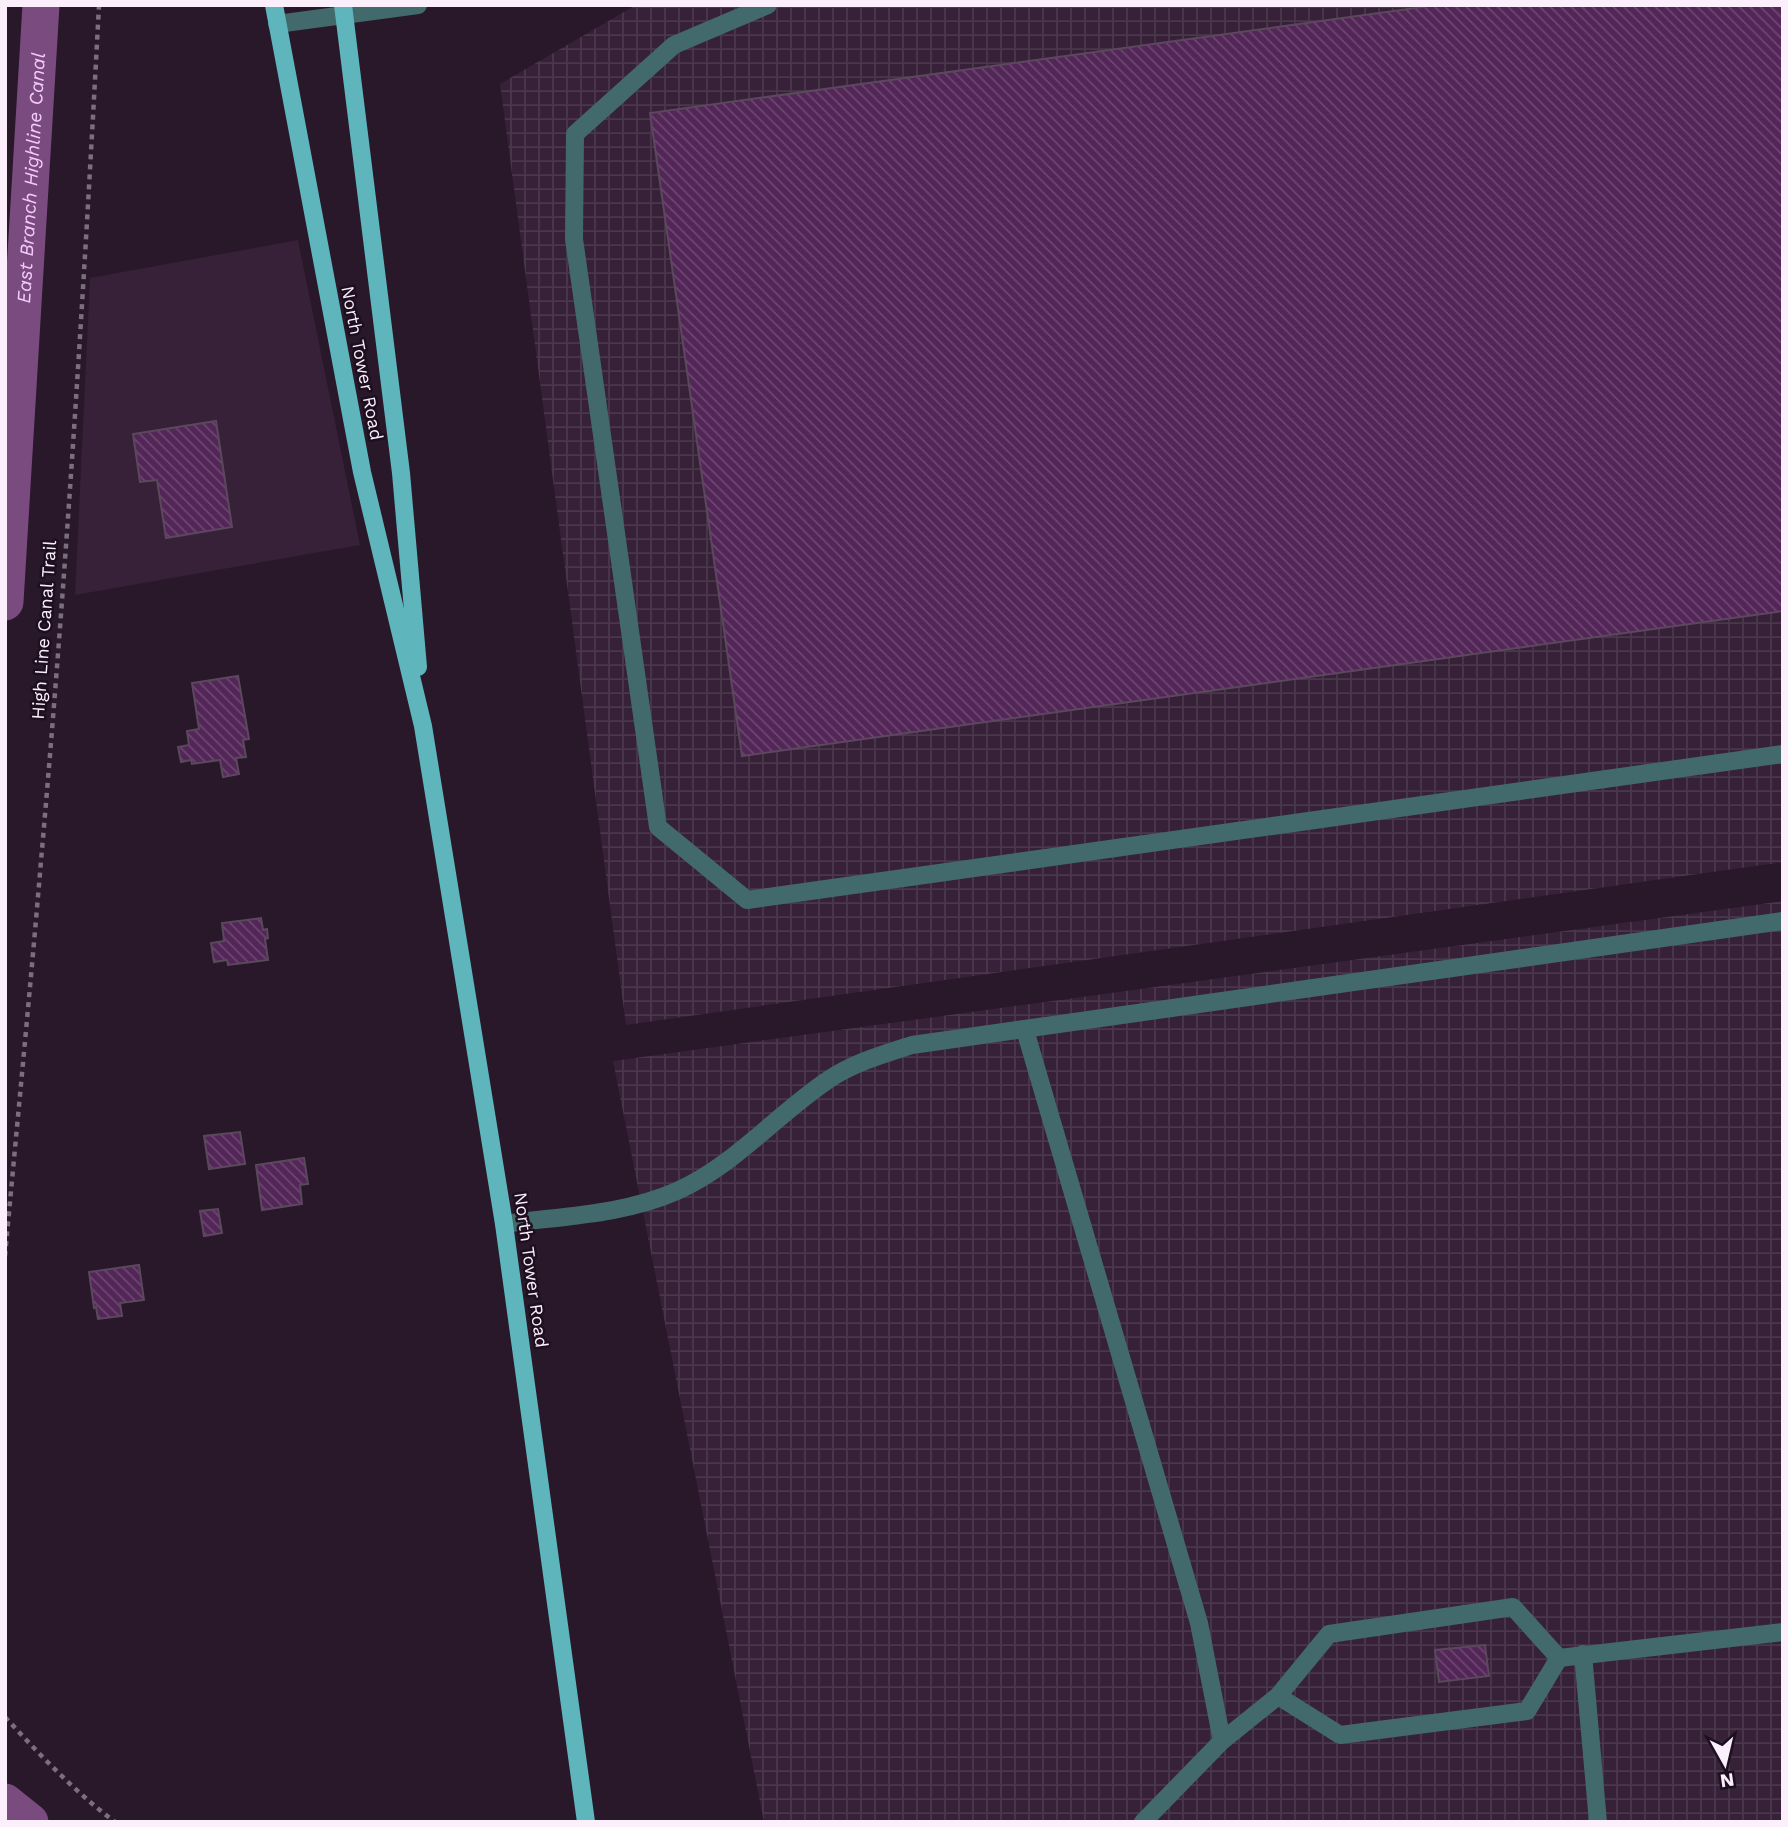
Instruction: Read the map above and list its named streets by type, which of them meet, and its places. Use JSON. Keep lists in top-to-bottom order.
{
  "streets": {
    "main road": ["North Tower Road"],
    "path": ["High Line Canal Trail"]
  },
  "water": ["East Branch Highline Canal"],
  "north": "bottom"
}
